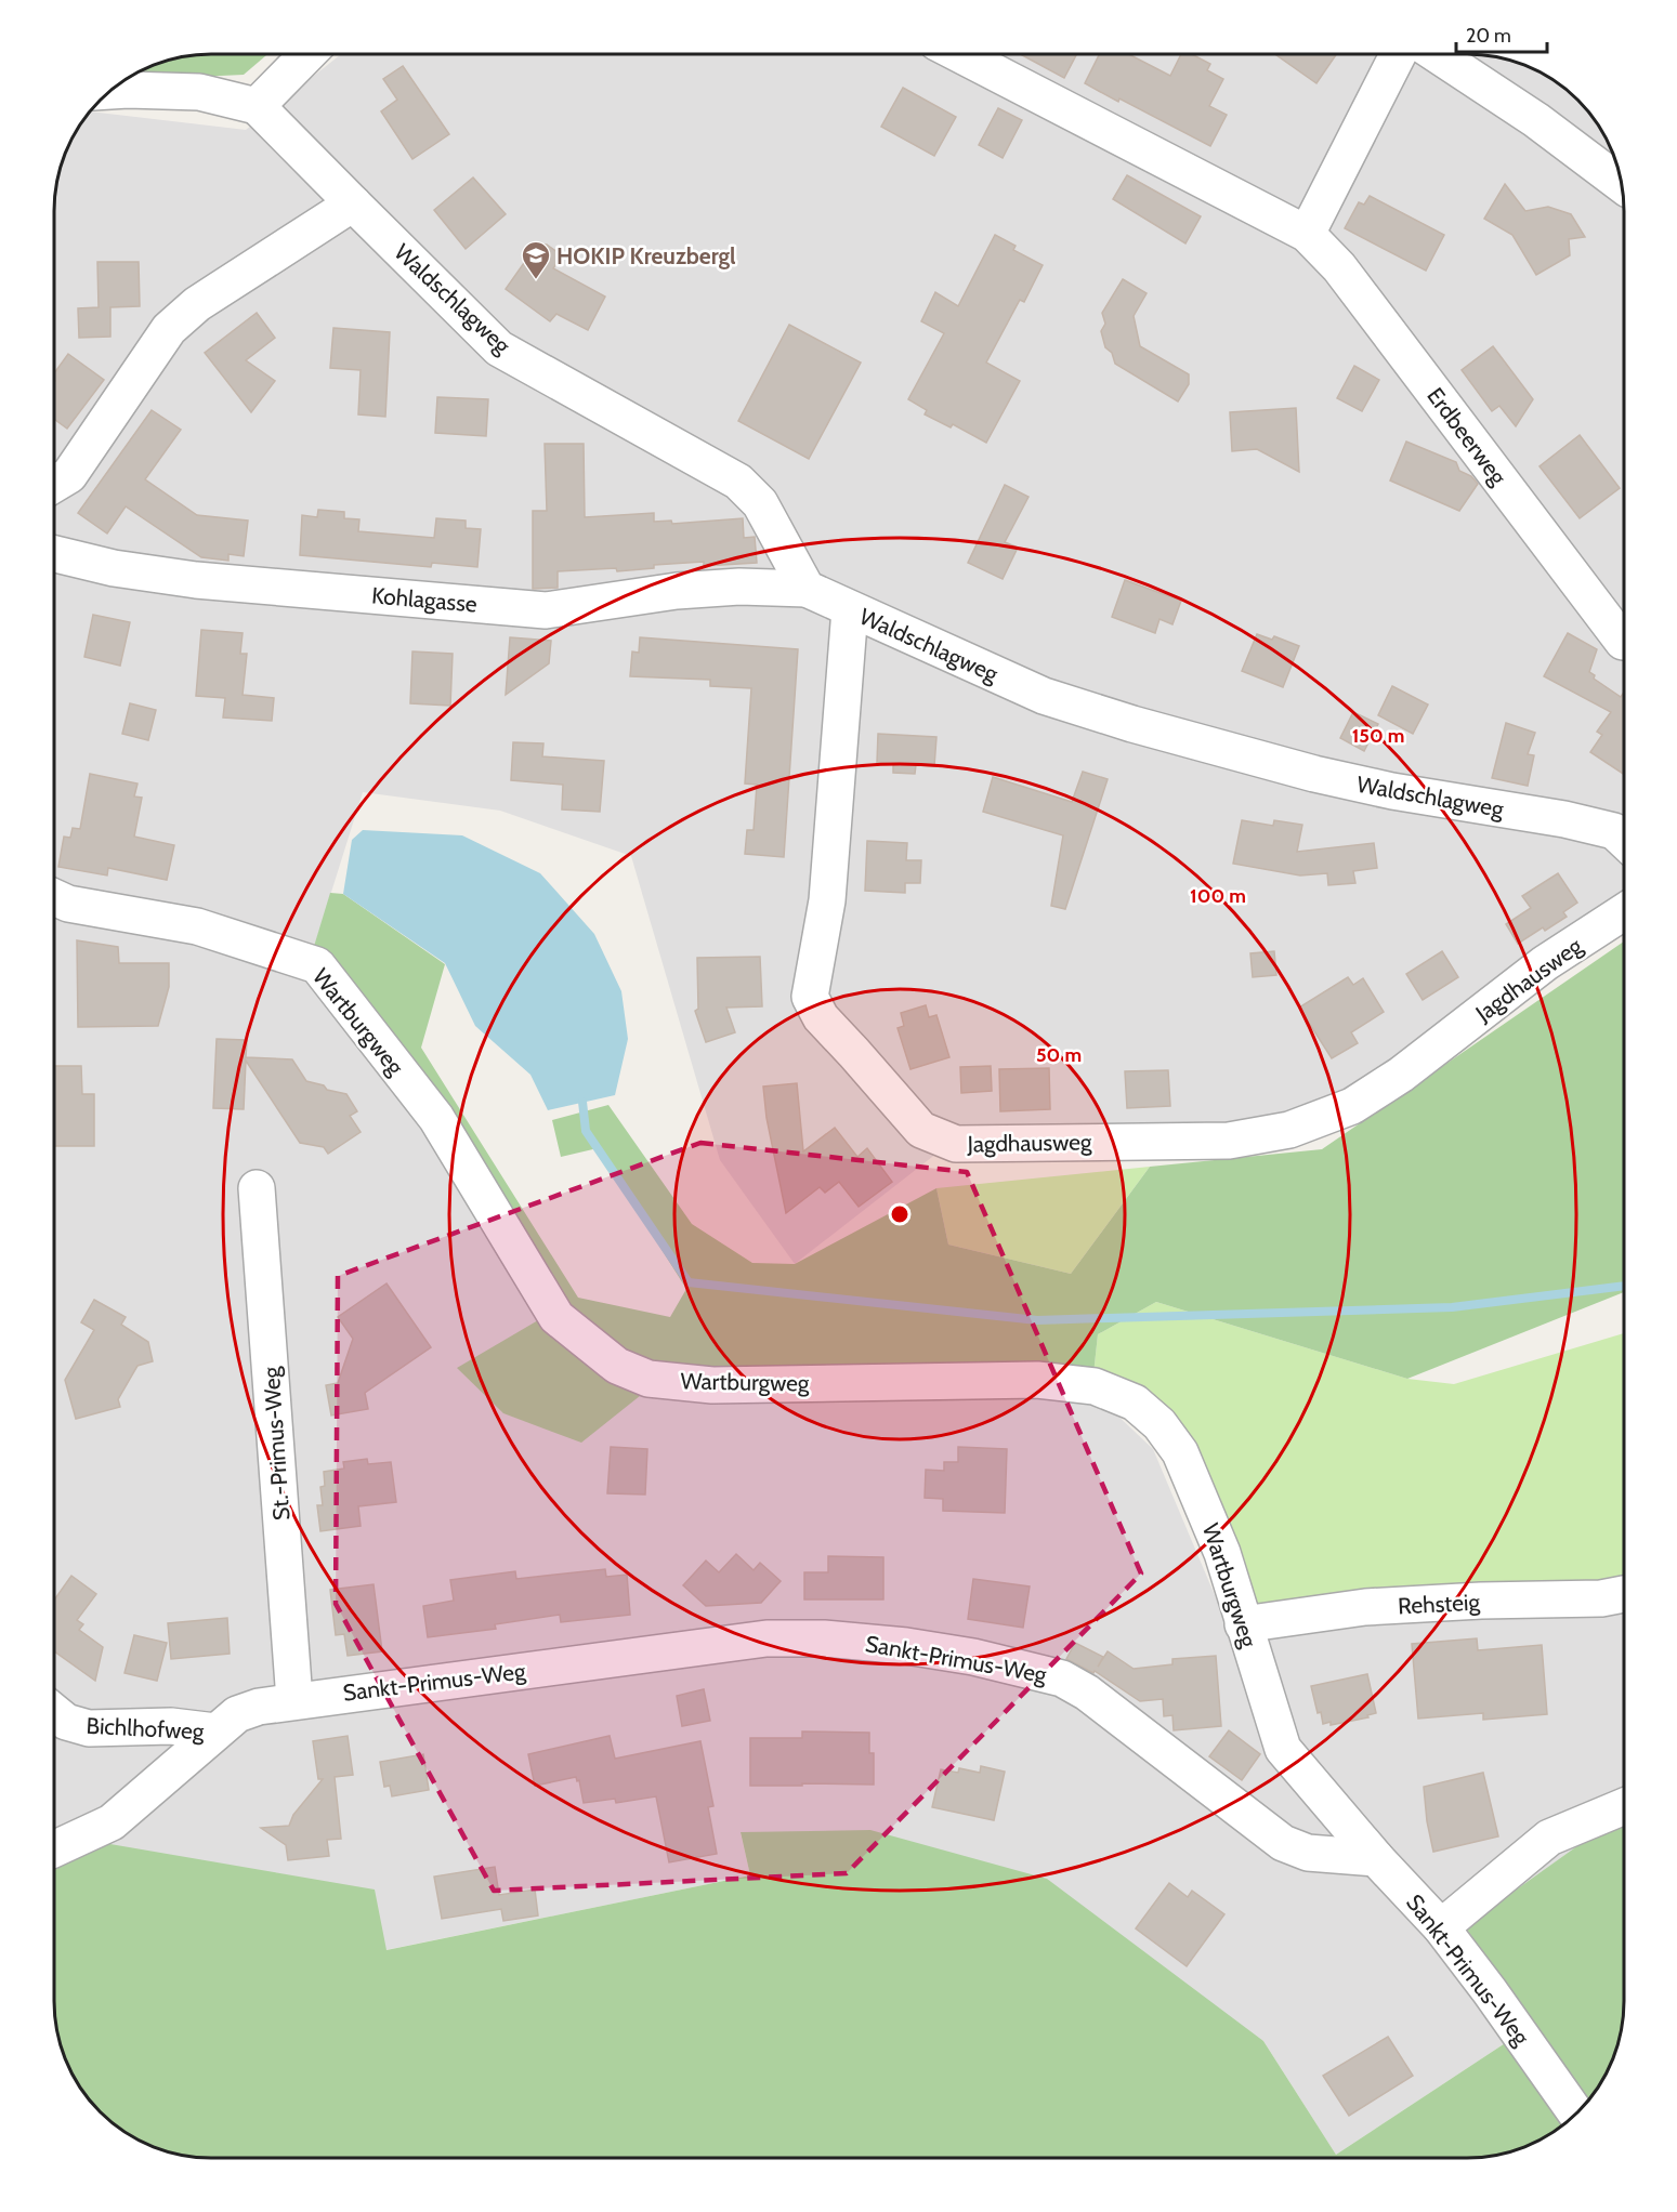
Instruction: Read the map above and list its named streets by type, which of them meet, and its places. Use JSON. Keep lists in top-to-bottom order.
{
  "streets": {
    "street": [
      "Waldschlagweg",
      "Erdbeerweg",
      "Kohlagasse",
      "Jagdhausweg",
      "Wartburgweg",
      "St.-Primus-Weg",
      "Rehsteig",
      "Sankt-Primus-Weg",
      "Bichlhofweg"
    ]
  },
  "crossings": [
    ["Waldschlagweg", "Kohlagasse"],
    ["Waldschlagweg", "Jagdhausweg"],
    ["Wartburgweg", "Rehsteig"],
    ["Wartburgweg", "Sankt-Primus-Weg"],
    ["St.-Primus-Weg", "Sankt-Primus-Weg"],
    ["Sankt-Primus-Weg", "Bichlhofweg"]
  ],
  "places": {
    "school or university": ["HOKIP Kreuzbergl"]
  },
  "scale_bar": "20 m",
  "rings": ["150 m", "100 m", "50 m"]
}
